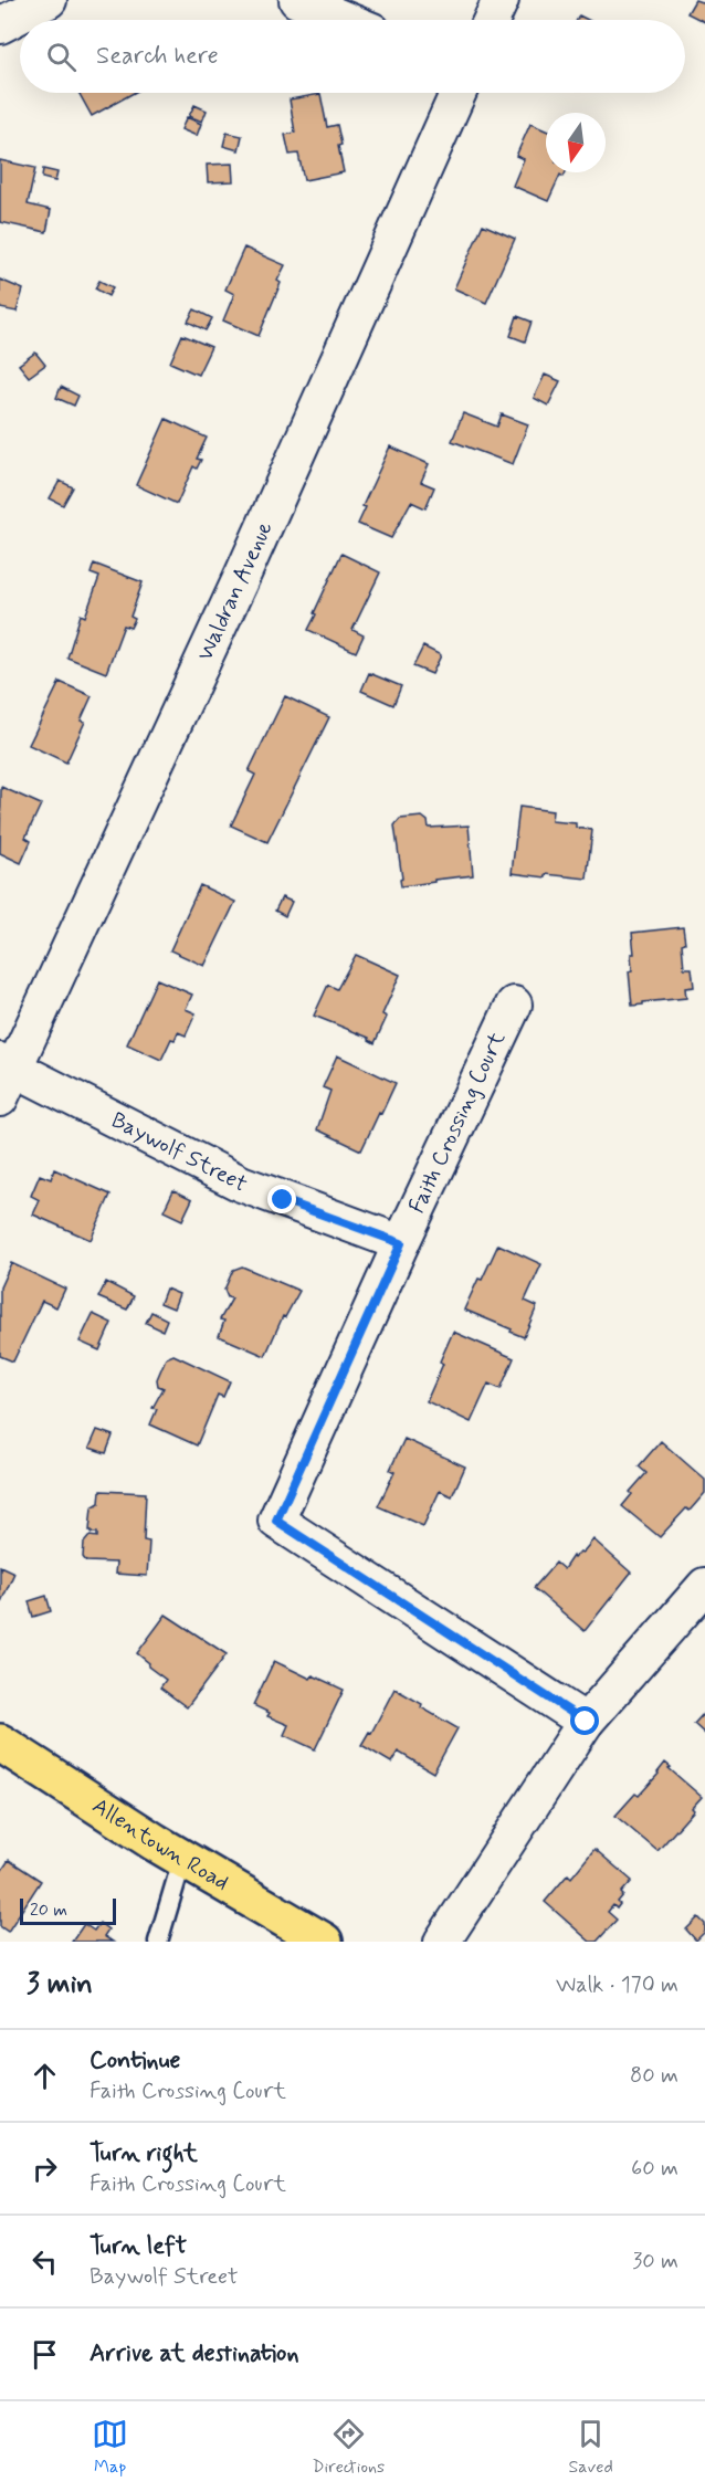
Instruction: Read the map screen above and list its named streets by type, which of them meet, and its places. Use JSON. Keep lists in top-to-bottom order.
{
  "streets": {
    "main road": ["Allentown Road"],
    "street": ["Waldran Avenue", "Faith Crossing Court", "Baywolf Street"]
  },
  "crossings": [
    ["Waldran Avenue", "Baywolf Street"],
    ["Faith Crossing Court", "Baywolf Street"]
  ],
  "scale_bar": "20 m",
  "north": "bottom",
  "page": {
    "search": "Search here",
    "scale": "20 m",
    "heading": ["3 min", "Walk · 170 m"],
    "list": [
      ["Continue", "Faith Crossing Court", "80 m"],
      ["Turn right", "Faith Crossing Court", "60 m"],
      ["Turn left", "Baywolf Street", "30 m"],
      "Arrive at destination"
    ],
    "nav": ["Map", "Directions", "Saved"]
  }
}
